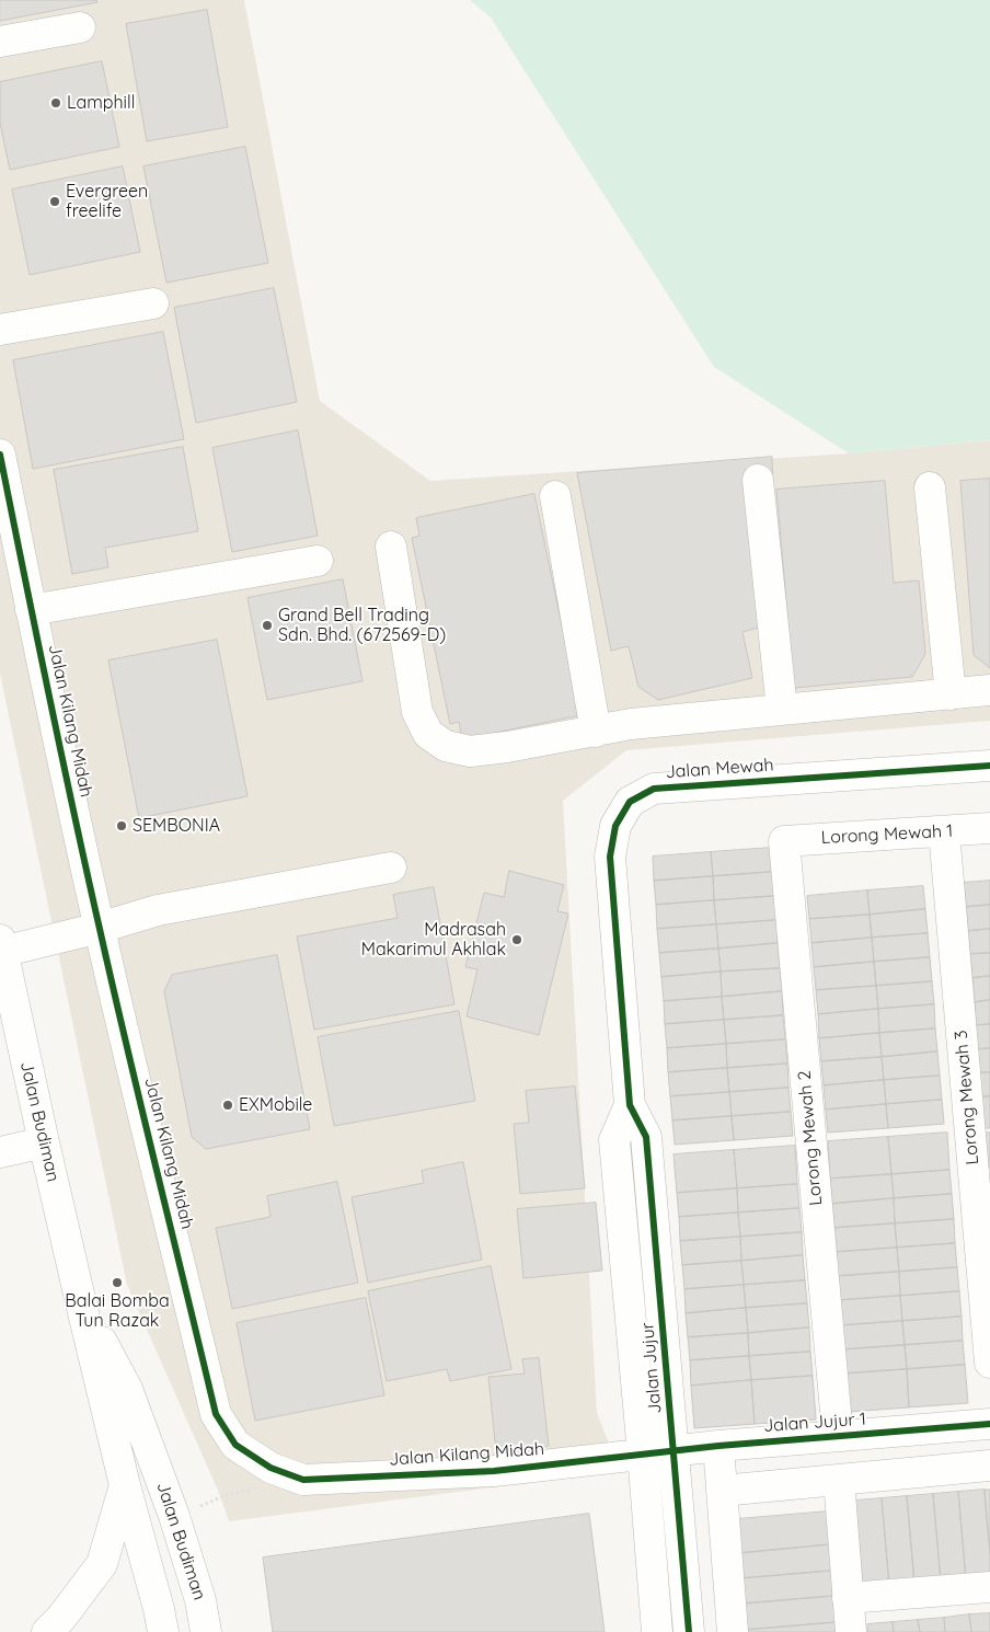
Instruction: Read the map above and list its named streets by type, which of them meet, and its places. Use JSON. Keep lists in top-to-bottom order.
{
  "streets": {
    "street": [
      "Jalan Kilang Midah",
      "Jalan Mewah",
      "Lorong Mewah 1",
      "Lorong Mewah 3",
      "Jalan Budiman",
      "Lorong Mewah 2",
      "Jalan Jujur",
      "Jalan Jujur 1"
    ]
  },
  "crossings": [
    ["Jalan Kilang Midah", "Jalan Jujur"],
    ["Jalan Kilang Midah", "Jalan Jujur 1"],
    ["Jalan Mewah", "Jalan Jujur"],
    ["Lorong Mewah 1", "Lorong Mewah 3"],
    ["Lorong Mewah 1", "Lorong Mewah 2"],
    ["Lorong Mewah 2", "Jalan Jujur 1"],
    ["Jalan Jujur", "Jalan Jujur 1"]
  ],
  "places": [
    "Lamphill",
    "Evergreen freelife",
    "Grand Bell Trading Sdn. Bhd. (672569-D)",
    "SEMBONIA",
    "Madrasah Makarimul Akhlak",
    "EXMobile",
    "Balai Bomba Tun Razak"
  ]
}
